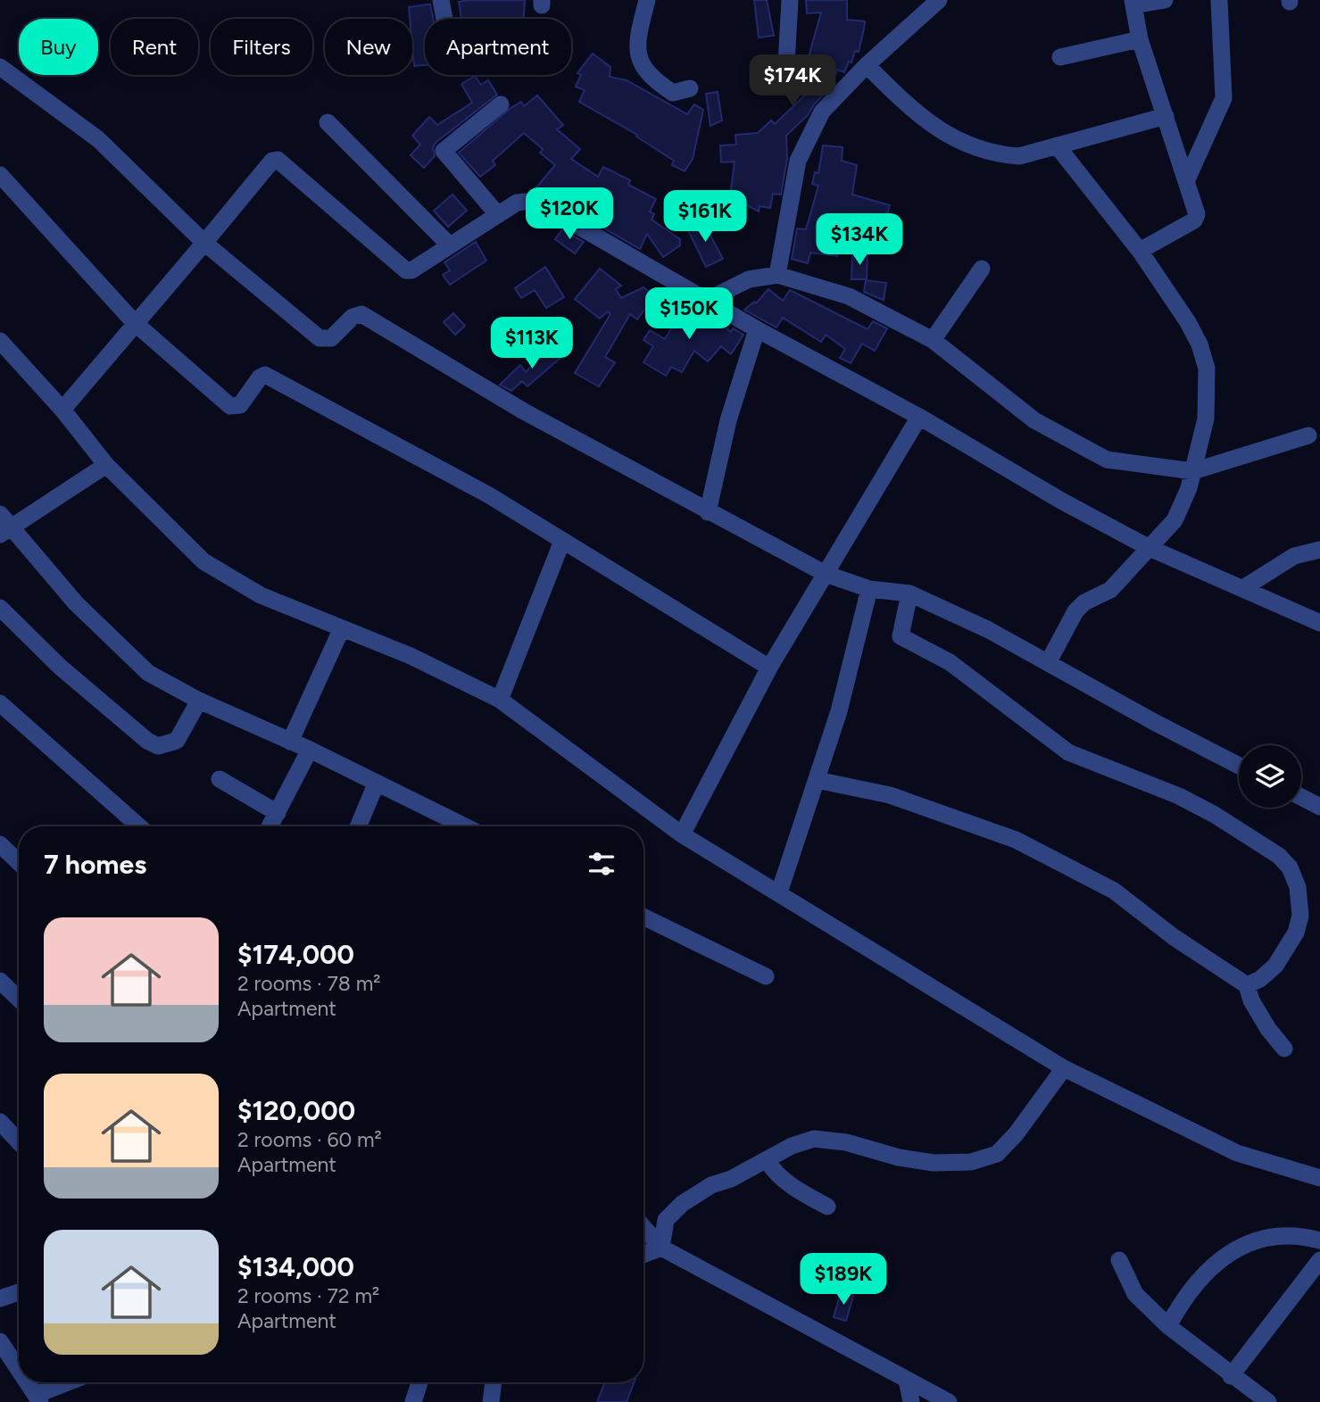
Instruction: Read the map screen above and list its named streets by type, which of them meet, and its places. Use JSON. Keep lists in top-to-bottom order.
{
  "page": {
    "chip": [
      "Buy",
      "Rent",
      "Filters",
      "New",
      "Apartment"
    ],
    "price": [
      "$174K",
      "$120K",
      "$161K",
      "$134K",
      "$150K",
      "$113K",
      "$189K"
    ],
    "heading": "7 homes",
    "list": [
      {
        "name": "$174,000",
        "note": "2 rooms · 78 m² · Apartment"
      },
      {
        "name": "$120,000",
        "note": "2 rooms · 60 m² · Apartment"
      },
      {
        "name": "$134,000",
        "note": "2 rooms · 72 m² · Apartment"
      }
    ]
  }
}
